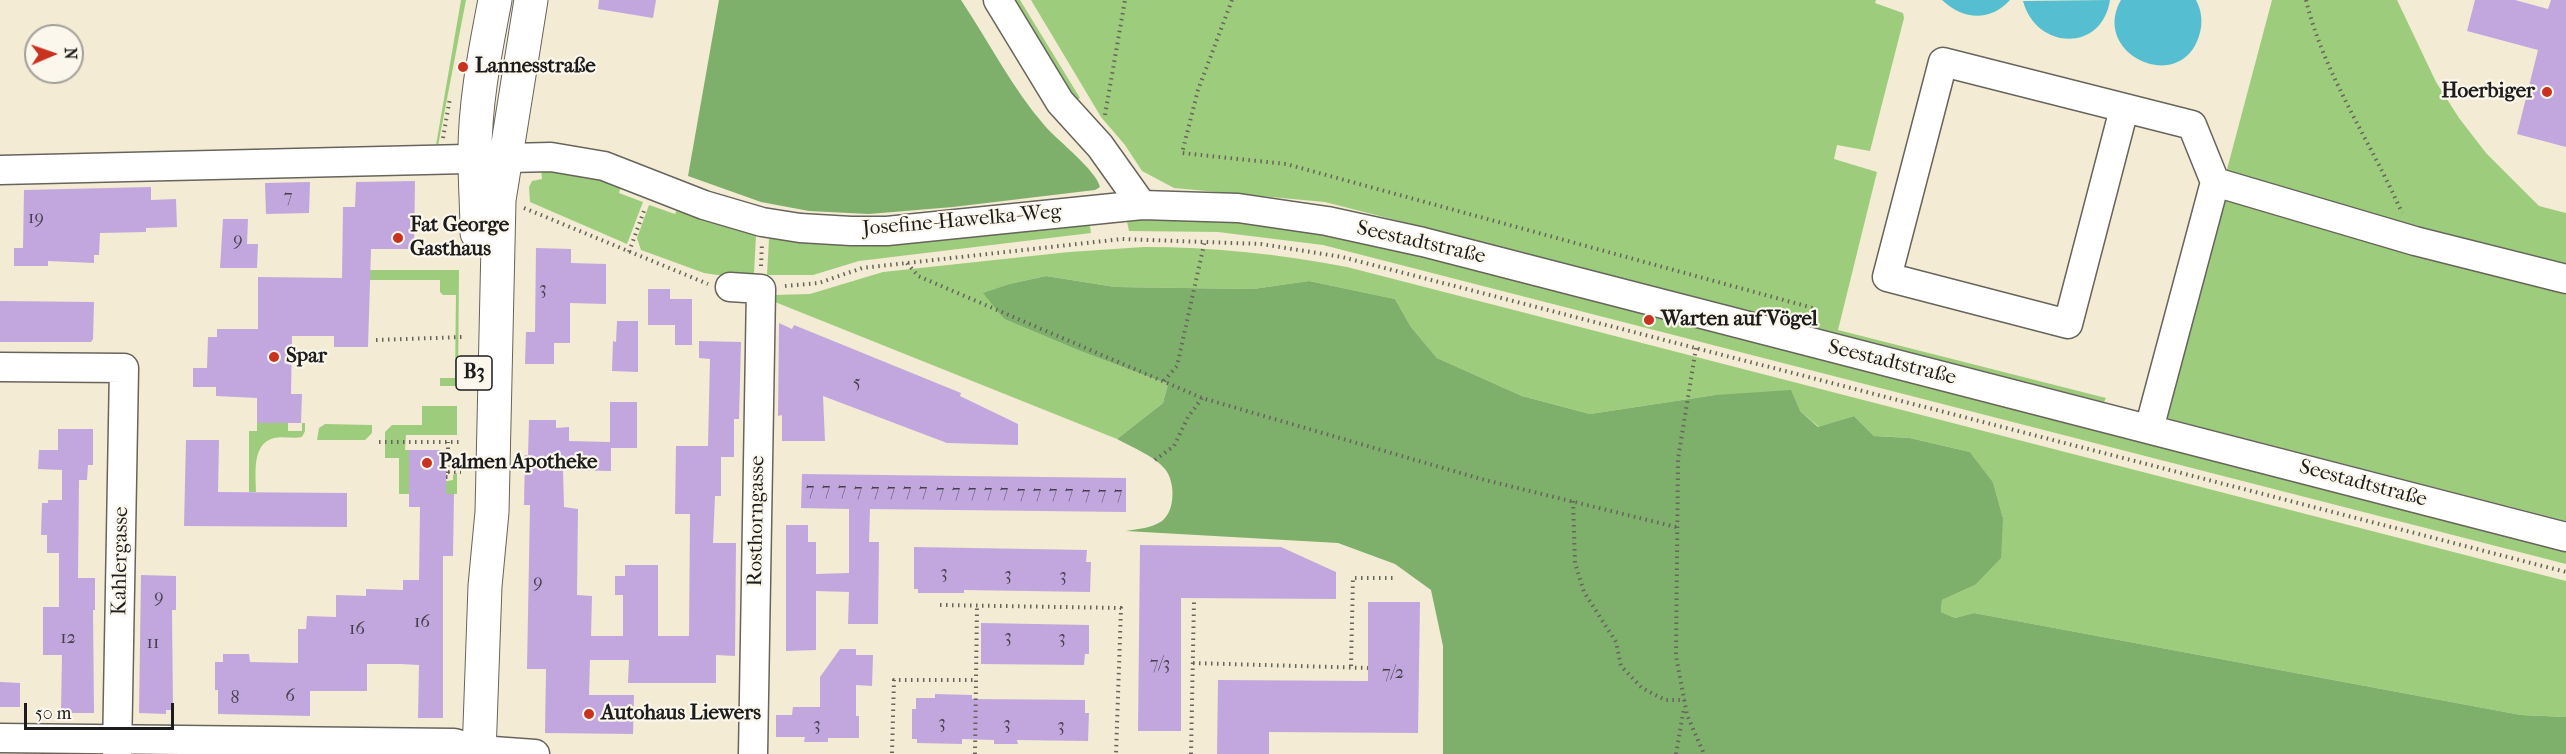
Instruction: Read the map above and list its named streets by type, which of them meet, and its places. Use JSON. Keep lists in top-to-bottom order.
{
  "streets": {
    "main road": ["B3"],
    "street": [
      "Josefine-Hawelka-Weg",
      "Seestadtstraße",
      "Rosthorngasse",
      "Kahlergasse"
    ]
  },
  "crossings": [
    ["Josefine-Hawelka-Weg", "Seestadtstraße"],
    ["Josefine-Hawelka-Weg", "B3"]
  ],
  "places": [
    "Lannesstraße",
    "Hoerbiger",
    "Fat George Gasthaus",
    "Warten auf Vögel",
    "Spar",
    "Palmen Apotheke",
    "Autohaus Liewers"
  ],
  "house_numbers": [
    "7",
    "19",
    "9",
    "3",
    "5",
    "7",
    "7",
    "7",
    "7",
    "7",
    "7",
    "7",
    "7",
    "7",
    "7",
    "7",
    "7",
    "7",
    "7",
    "7",
    "7",
    "7",
    "7",
    "7",
    "7",
    "3",
    "3",
    "3",
    "9",
    "9",
    "16",
    "16",
    "3",
    "12",
    "3",
    "11",
    "7/3",
    "7/2",
    "6",
    "8",
    "3",
    "3",
    "3",
    "3"
  ],
  "scale_bar": "50 m",
  "north": "right"
}
